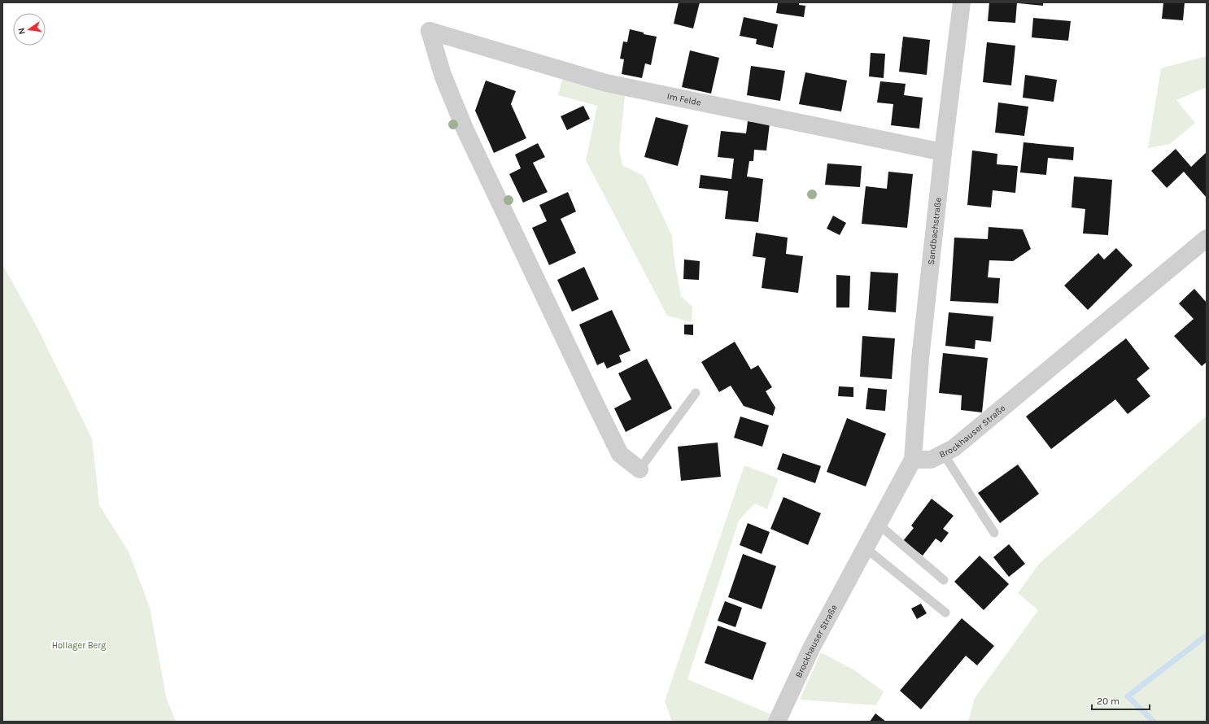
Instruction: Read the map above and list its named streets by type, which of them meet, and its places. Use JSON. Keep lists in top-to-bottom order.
{
  "streets": {
    "street": ["Im Felde", "Sandbachstraße", "Brockhauser Straße"]
  },
  "crossings": [
    ["Im Felde", "Sandbachstraße"],
    ["Sandbachstraße", "Brockhauser Straße"]
  ],
  "parks": ["Hollager Berg"],
  "scale_bar": "20 m",
  "north": "left"
}
